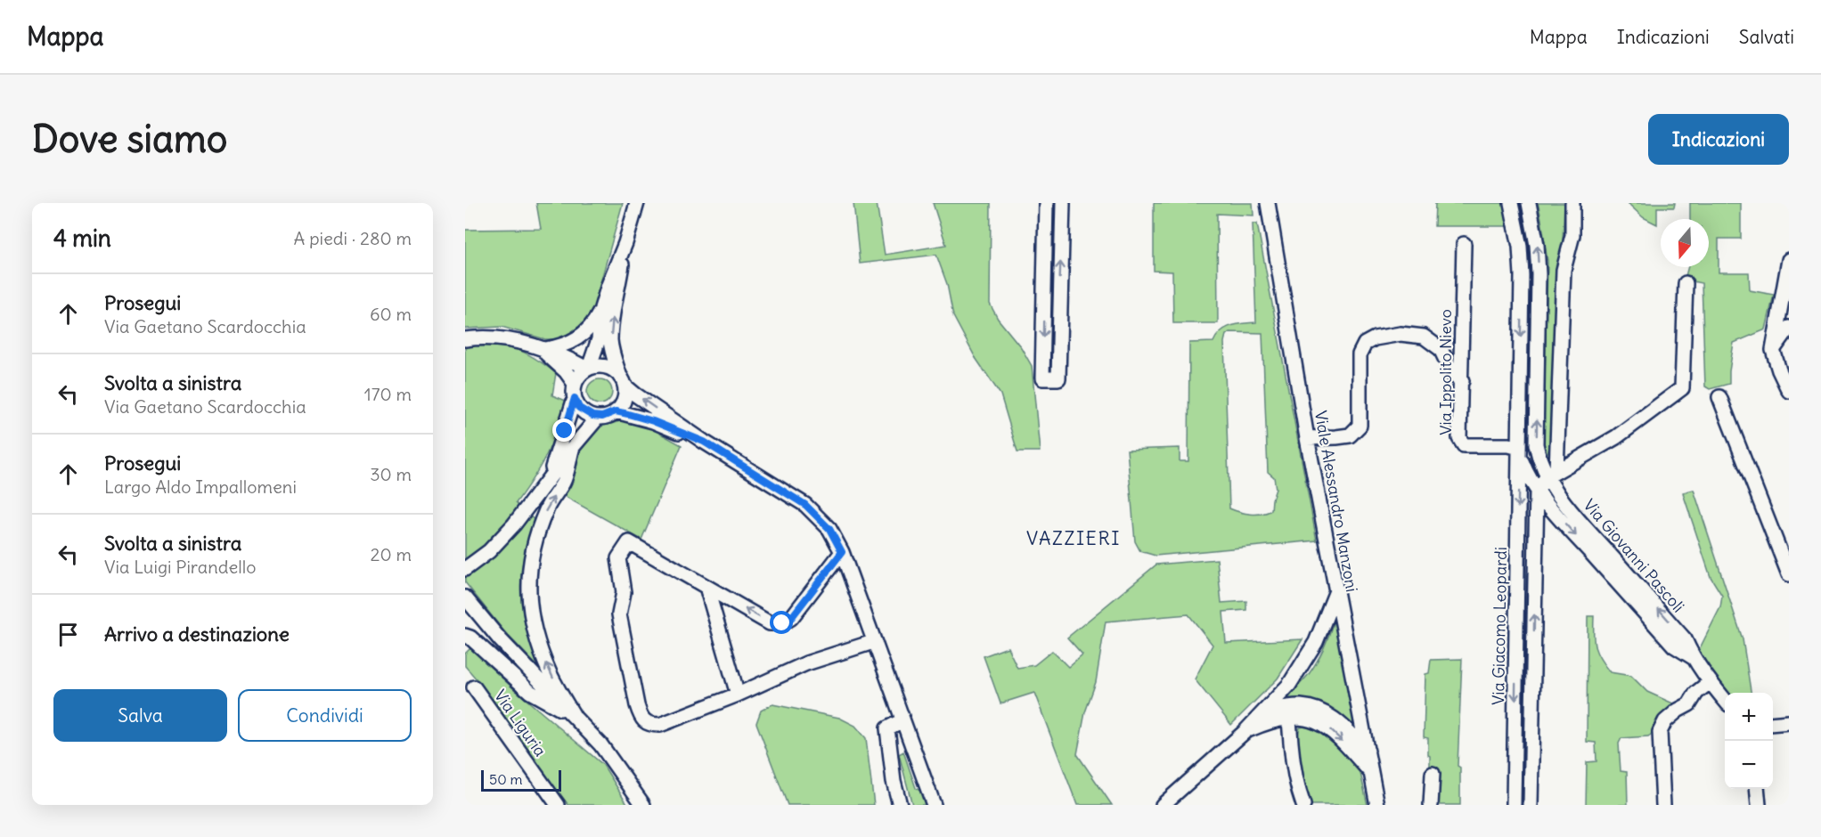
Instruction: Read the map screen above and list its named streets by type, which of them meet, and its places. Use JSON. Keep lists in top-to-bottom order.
{
  "streets": {
    "street": [
      "Via Ippolito Nievo",
      "Viale Alessandro Manzoni",
      "Via Giovanni Pascoli",
      "Via Giacomo Leopardi",
      "Via Liguria"
    ]
  },
  "crossings": [
    ["Via Ippolito Nievo", "Via Giacomo Leopardi"],
    ["Via Giovanni Pascoli", "Via Giacomo Leopardi"]
  ],
  "districts": ["VAZZIERI"],
  "scale_bar": "50 m",
  "north": "bottom",
  "page": {
    "header": "Mappa",
    "nav": ["Mappa", "Indicazioni", "Salvati"],
    "buttons": [
      "Indicazioni",
      ["Salva", "Condividi"]
    ],
    "title": "Dove siamo",
    "heading": ["4 min", "A piedi · 280 m"],
    "list": [
      ["Prosegui", "Via Gaetano Scardocchia", "60 m"],
      ["Svolta a sinistra", "Via Gaetano Scardocchia", "170 m"],
      ["Prosegui", "Largo Aldo Impallomeni", "30 m"],
      ["Svolta a sinistra", "Via Luigi Pirandello", "20 m"],
      "Arrivo a destinazione"
    ],
    "map_buttons": ["+", "−"],
    "scale": "50 m"
  }
}
